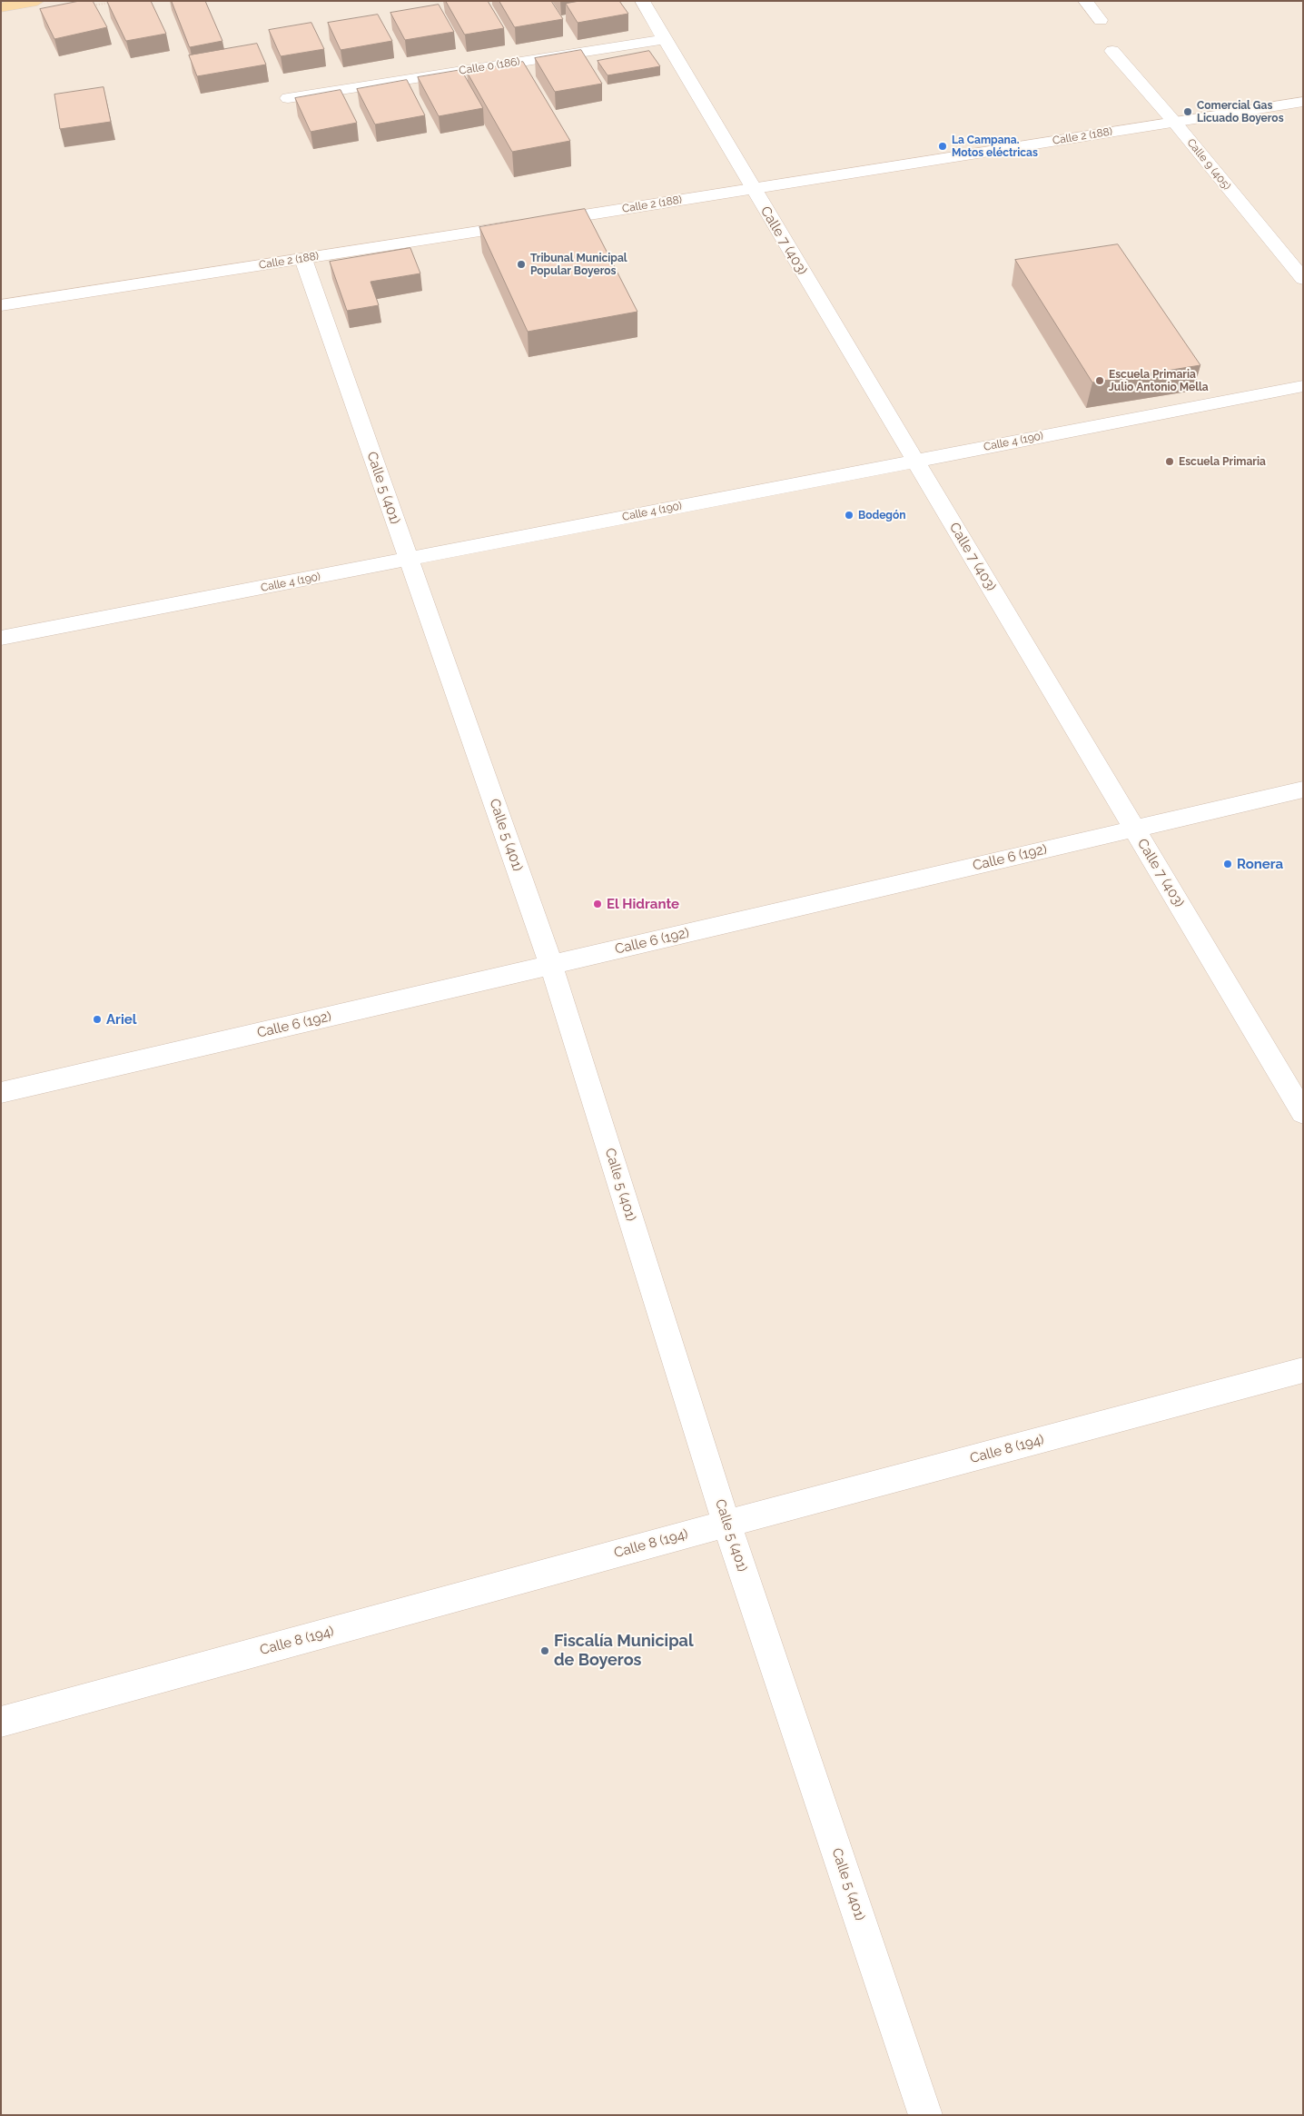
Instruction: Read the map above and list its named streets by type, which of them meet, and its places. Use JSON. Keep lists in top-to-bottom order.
{
  "streets": {
    "street": [
      "Calle 0 (186)",
      "Calle 2 (188)",
      "Calle 9 (405)",
      "Calle 7 (403)",
      "Calle 4 (190)",
      "Calle 5 (401)",
      "Calle 6 (192)",
      "Calle 8 (194)"
    ]
  },
  "crossings": [
    ["Calle 0 (186)", "Calle 7 (403)"],
    ["Calle 2 (188)", "Calle 9 (405)"],
    ["Calle 2 (188)", "Calle 7 (403)"],
    ["Calle 2 (188)", "Calle 5 (401)"],
    ["Calle 7 (403)", "Calle 4 (190)"],
    ["Calle 7 (403)", "Calle 6 (192)"],
    ["Calle 4 (190)", "Calle 5 (401)"],
    ["Calle 5 (401)", "Calle 6 (192)"],
    ["Calle 5 (401)", "Calle 8 (194)"]
  ],
  "places": [
    "Comercial Gas Licuado Boyeros",
    "La Campana. Motos eléctricas",
    "Tribunal Municipal Popular Boyeros",
    "Escuela Primaria Julio Antonio Mella",
    "Escuela Primaria",
    "Bodegón",
    "Ronera",
    "El Hidrante",
    "Ariel",
    "Fiscalía Municipal de Boyeros"
  ]
}
